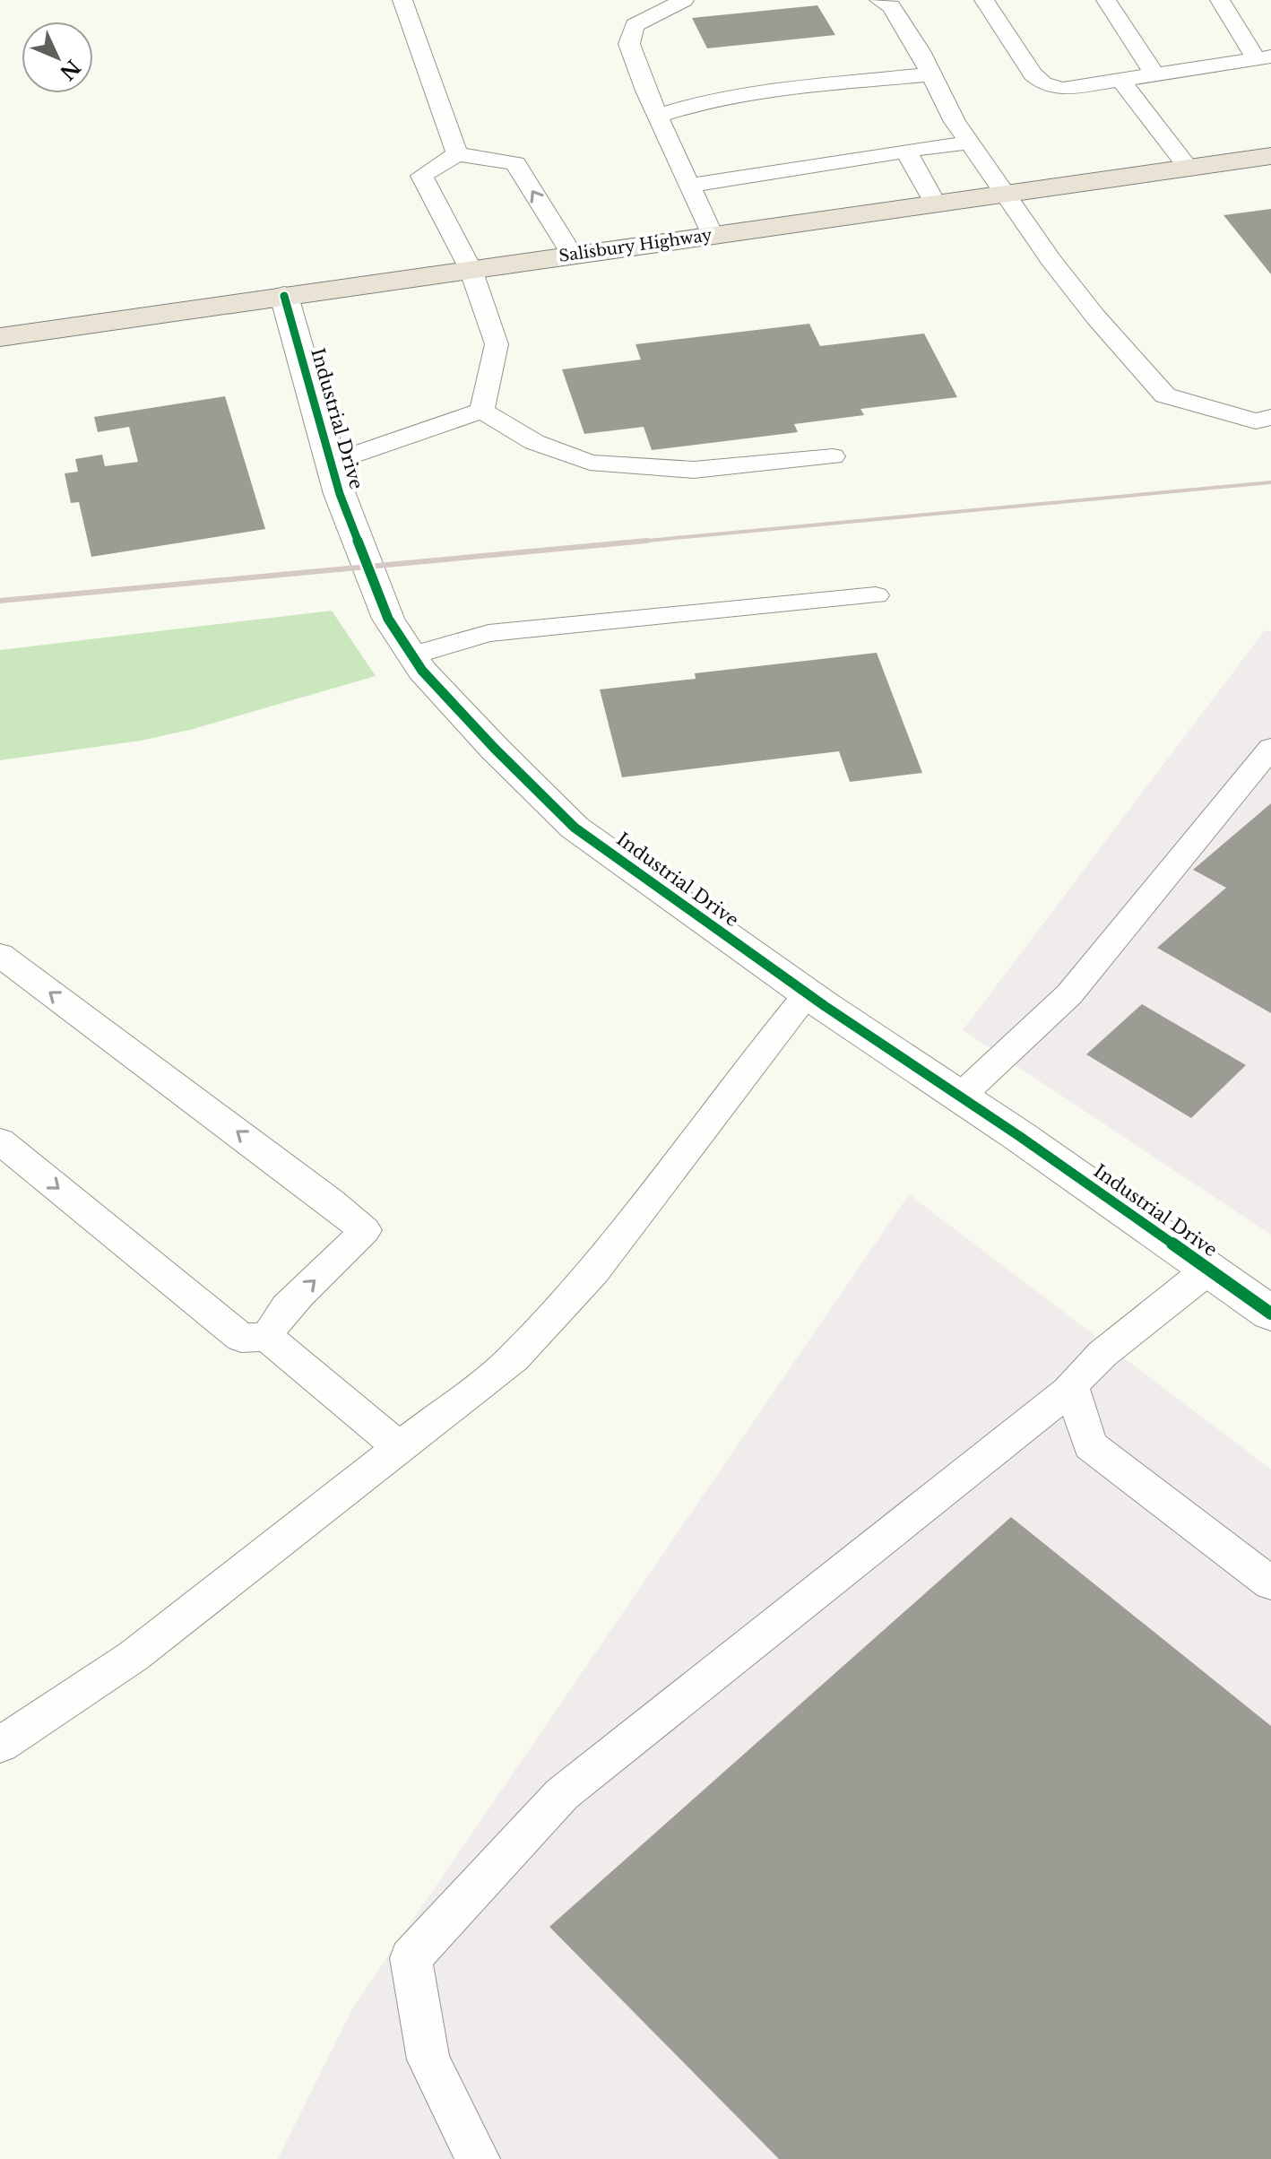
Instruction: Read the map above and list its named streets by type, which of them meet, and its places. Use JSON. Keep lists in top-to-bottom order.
{
  "streets": {
    "highway": ["Salisbury Highway"],
    "street": ["Industrial Drive"]
  },
  "crossings": [
    ["Salisbury Highway", "Industrial Drive"]
  ],
  "north": "bottom right"
}
